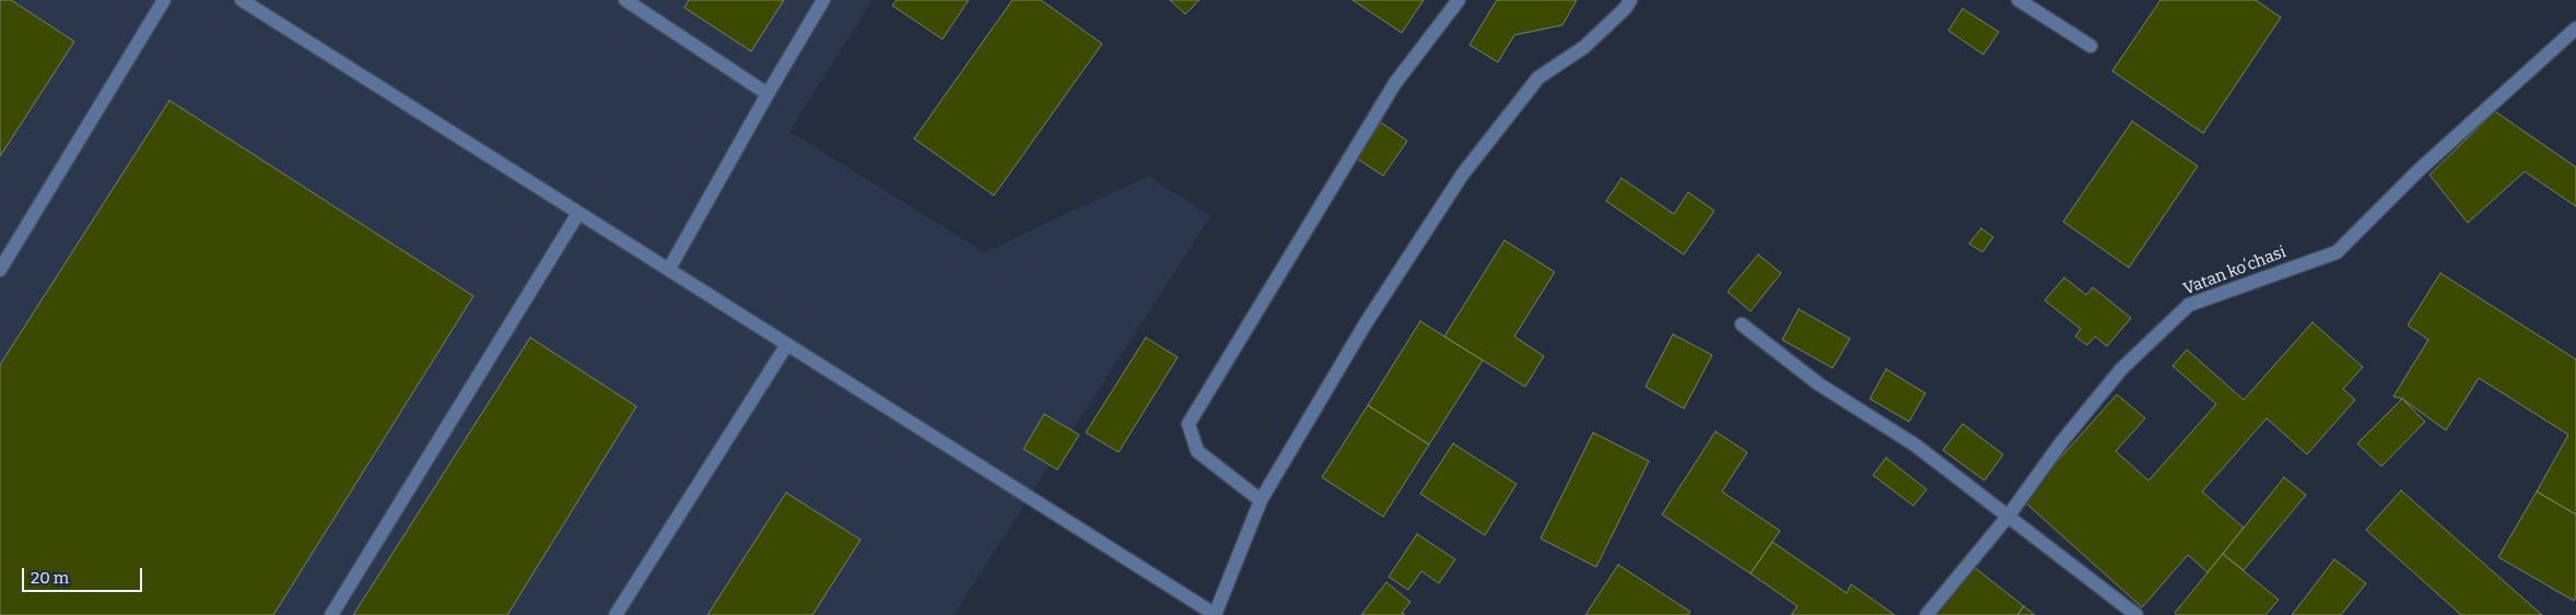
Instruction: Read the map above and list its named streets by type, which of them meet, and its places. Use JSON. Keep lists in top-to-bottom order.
{
  "streets": {
    "street": ["Vatan koʻchasi"]
  },
  "scale_bar": "20 m"
}
